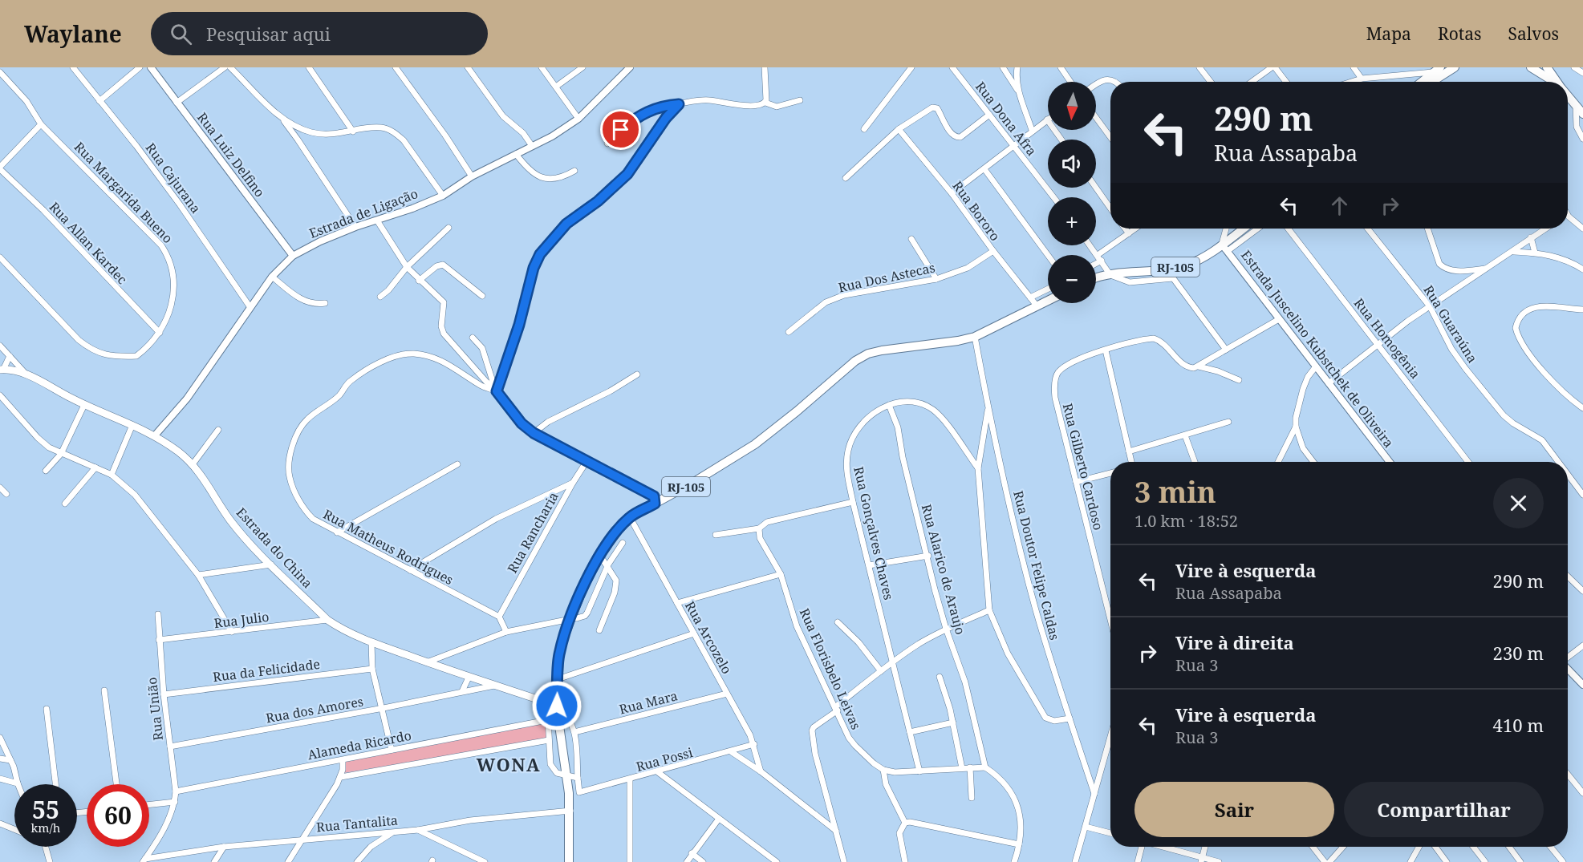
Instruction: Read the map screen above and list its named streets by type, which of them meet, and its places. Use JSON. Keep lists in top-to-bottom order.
{
  "streets": {
    "main road": ["RJ-105", "Estrada do China"],
    "street": [
      "Rua Dona Afra",
      "Rua Luiz Delfino",
      "Rua Cajurana",
      "Rua Margarida Bueno",
      "Rua Bororo",
      "Estrada de Ligação",
      "Rua Allan Kardec",
      "Rua Dos Astecas",
      "Rua Guaraúna",
      "Rua Homogênia",
      "Estrada Juscelino Kubstchek de Oliveira",
      "Rua Gilberto Cardoso",
      "Rua Rancharia",
      "Rua Gonçalves Chaves",
      "Rua Matheus Rodrigues",
      "Rua Doutor Felipe Caldas",
      "Rua Alarico de Araujo",
      "Rua Julio",
      "Rua Arcozelo",
      "Rua Florisbelo Leivas",
      "Rua da Felicidade",
      "Rua Mara",
      "Rua União",
      "Rua dos Amores",
      "Alameda Ricardo",
      "Rua Possi",
      "Rua Tantalita"
    ]
  },
  "crossings": [
    ["Rua Luiz Delfino", "Estrada de Ligação"],
    ["Rua Cajurana", "Estrada de Ligação"],
    ["Rua Margarida Bueno", "Rua Allan Kardec"],
    ["Rua Bororo", "RJ-105"],
    ["Rua Bororo", "Rua Dos Astecas"],
    ["Estrada de Ligação", "Estrada do China"],
    ["RJ-105", "Estrada Juscelino Kubstchek de Oliveira"],
    ["RJ-105", "Estrada do China"],
    ["RJ-105", "Rua Doutor Felipe Caldas"],
    ["RJ-105", "Rua Arcozelo"],
    ["RJ-105", "Rua Tantalita"],
    ["Rua Rancharia", "Rua Matheus Rodrigues"],
    ["Rua Gonçalves Chaves", "Rua Alarico de Araujo"],
    ["Estrada do China", "Rua Julio"],
    ["Estrada do China", "Rua dos Amores"],
    ["Rua Julio", "Rua União"],
    ["Rua Arcozelo", "Rua Mara"],
    ["Rua Arcozelo", "Rua Possi"],
    ["Rua da Felicidade", "Rua União"],
    ["Rua União", "Rua dos Amores"],
    ["Rua União", "Alameda Ricardo"],
    ["Rua União", "Rua Tantalita"]
  ],
  "districts": ["WONA"],
  "north": "bottom",
  "page": {
    "header": "Waylane",
    "search": "Pesquisar aqui",
    "nav": ["Mapa", "Rotas", "Salvos"],
    "map_buttons": ["+", "−"],
    "turn": ["290 m", "Rua Assapaba"],
    "heading": ["3 min", "1.0 km · 18:52"],
    "list": [
      {
        "name": "Vire à esquerda",
        "note": "Rua Assapaba",
        "value": "290 m"
      },
      {
        "name": "Vire à direita",
        "note": "Rua 3",
        "value": "230 m"
      },
      {
        "name": "Vire à esquerda",
        "note": "Rua 3",
        "value": "410 m"
      }
    ],
    "buttons": ["Sair", "Compartilhar"],
    "speed": "55 km/h",
    "limit": "60"
  }
}
